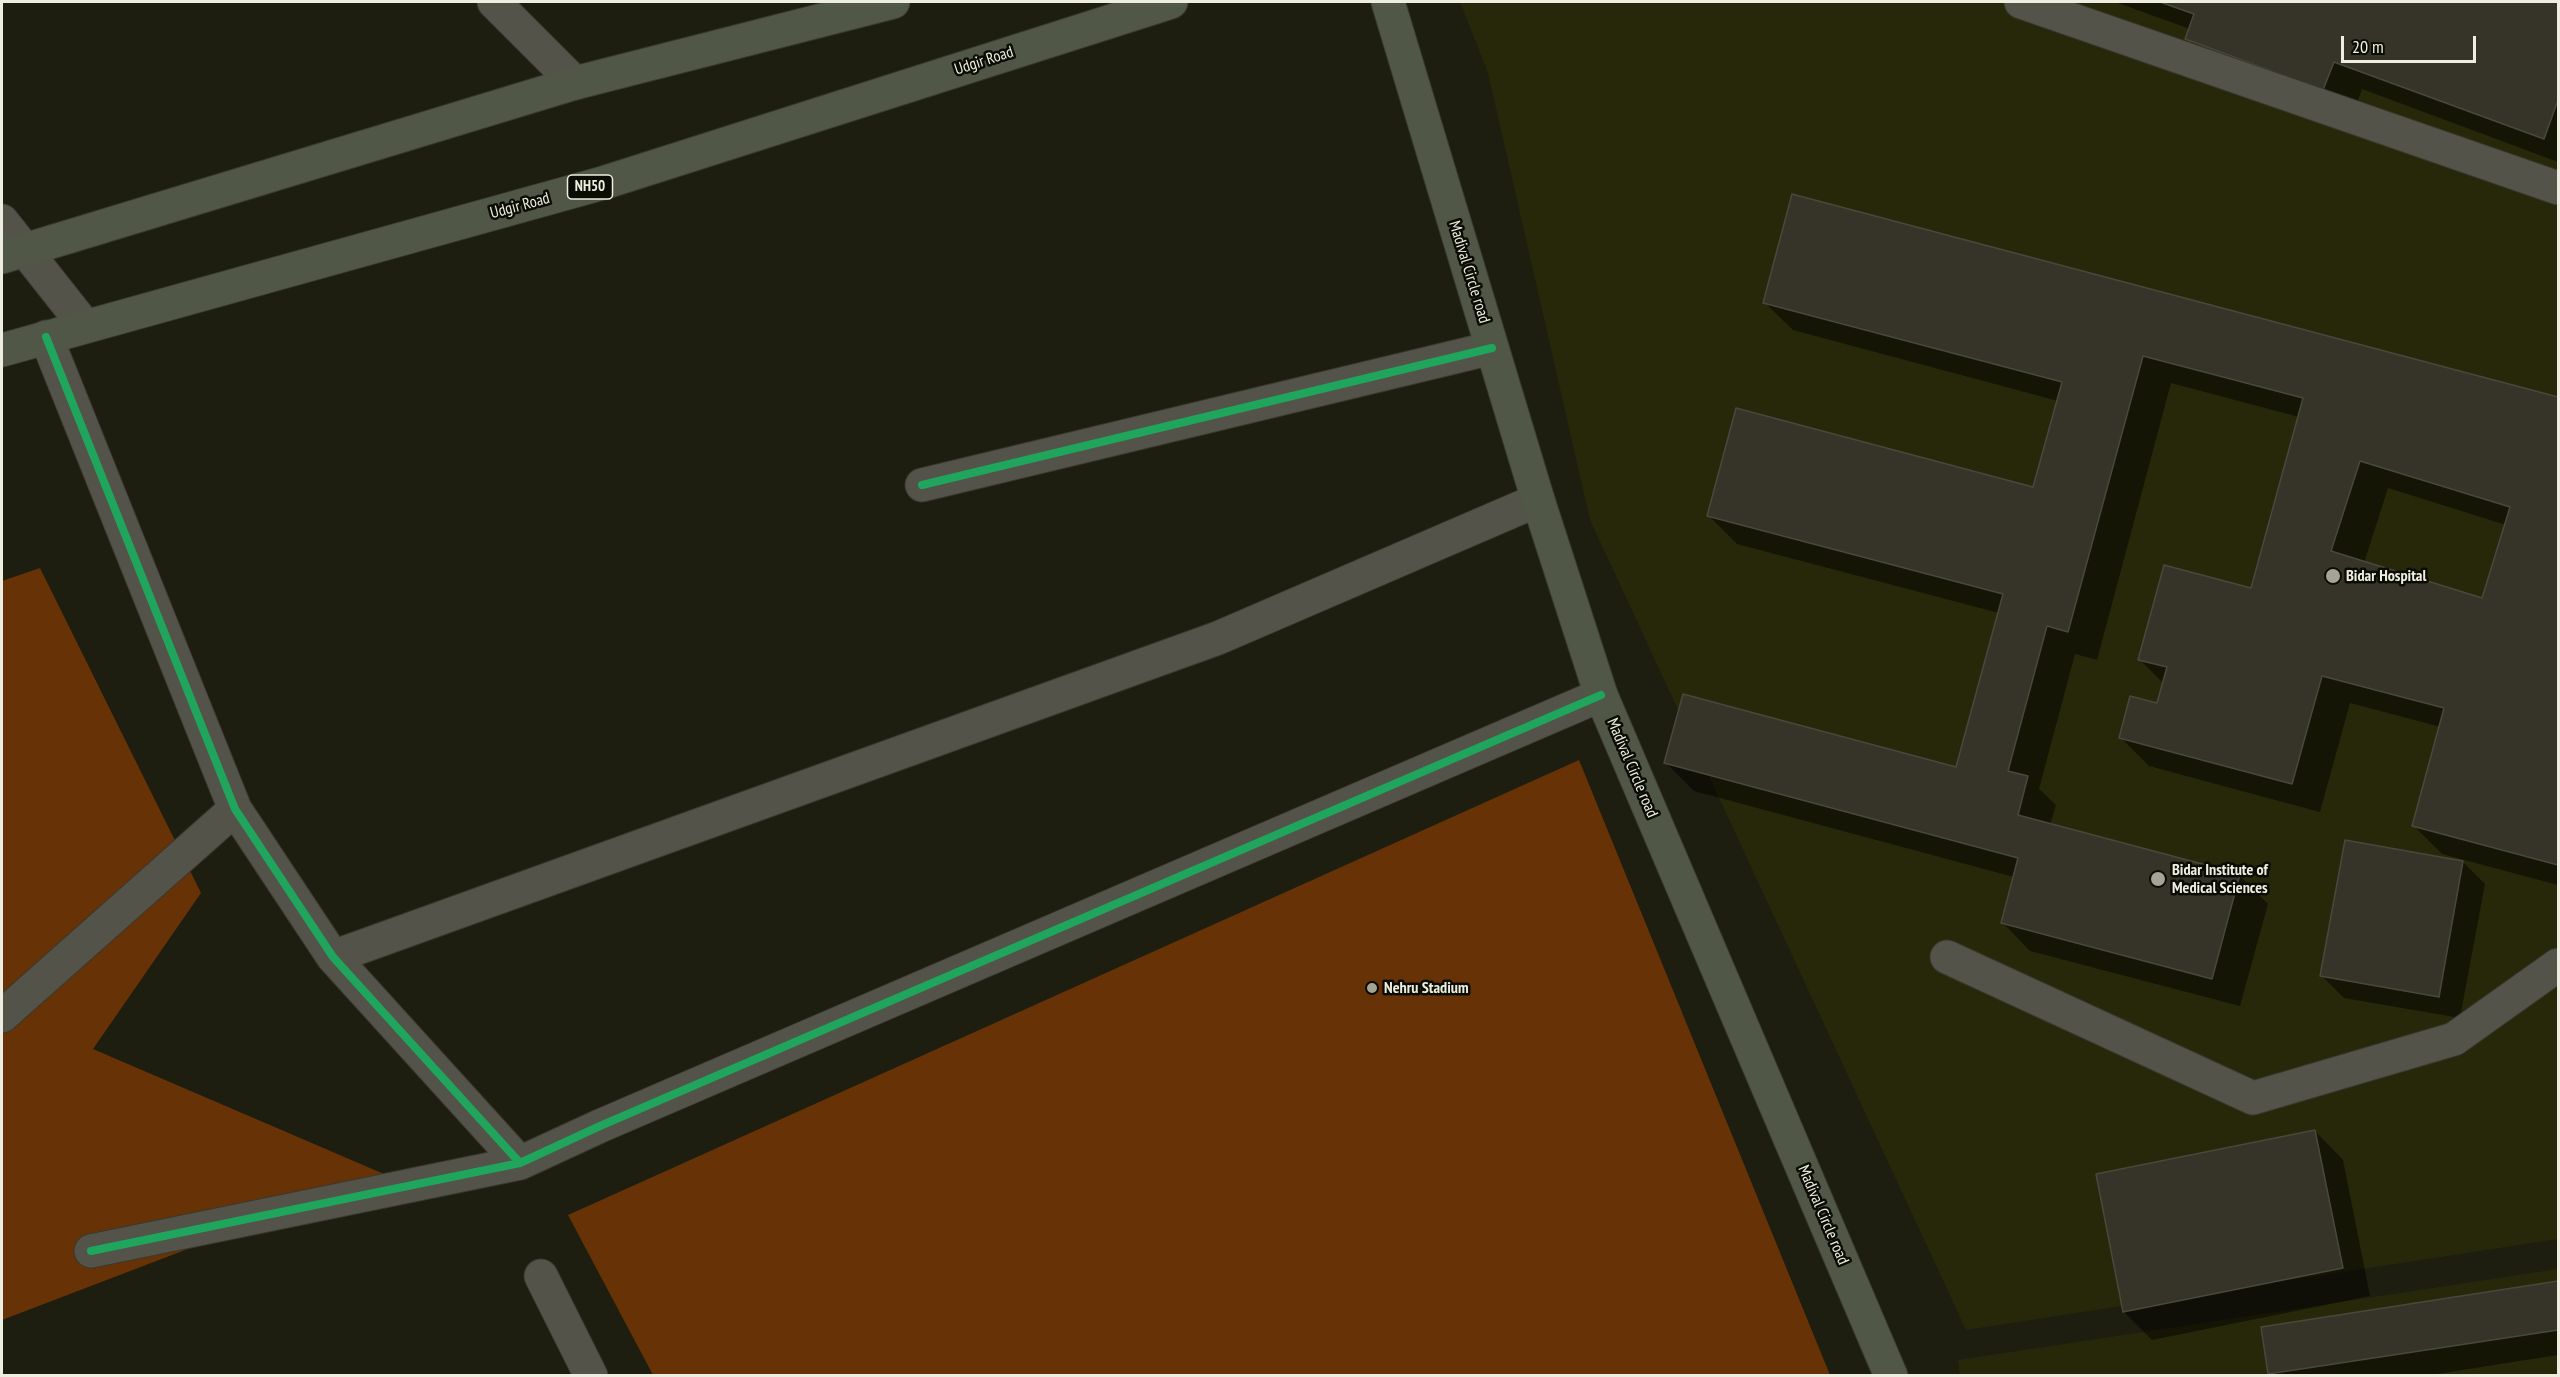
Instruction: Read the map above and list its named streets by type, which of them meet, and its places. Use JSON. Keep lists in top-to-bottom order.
{
  "streets": {
    "highway": ["Udgir Road", "NH50", "Madival Circle road"]
  },
  "places": ["Bidar Hospital", "Bidar Institute of Medical Sciences", "Nehru Stadium"],
  "scale_bar": "20 m"
}
